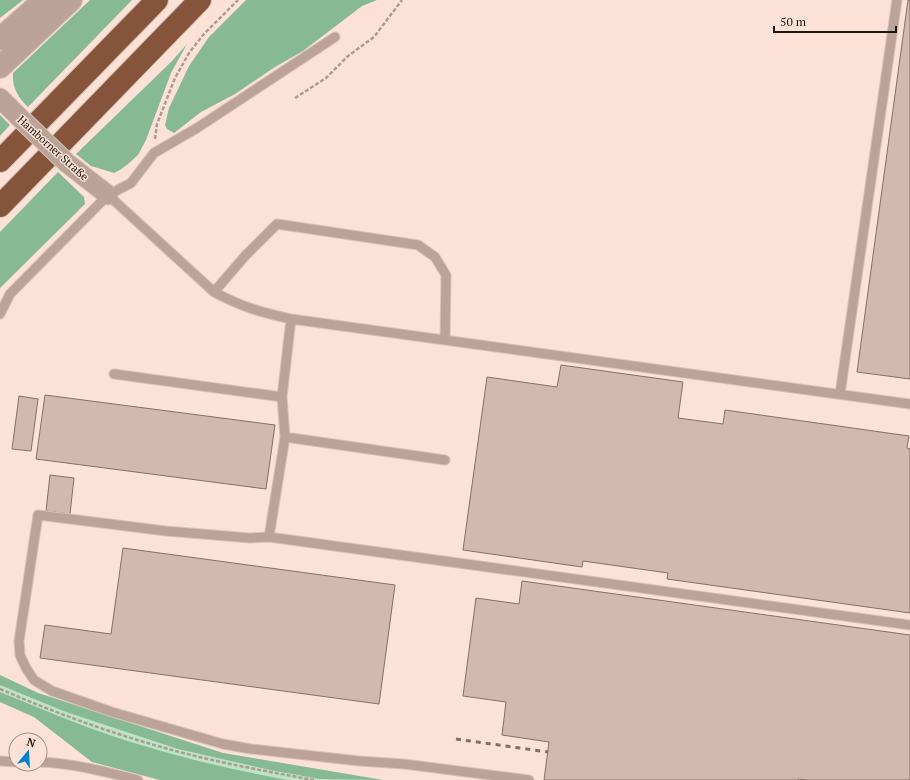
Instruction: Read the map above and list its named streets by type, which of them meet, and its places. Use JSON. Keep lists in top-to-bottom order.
{
  "streets": {
    "street": ["Hamborner Straße"]
  },
  "scale_bar": "50 m",
  "north": "top"
}
